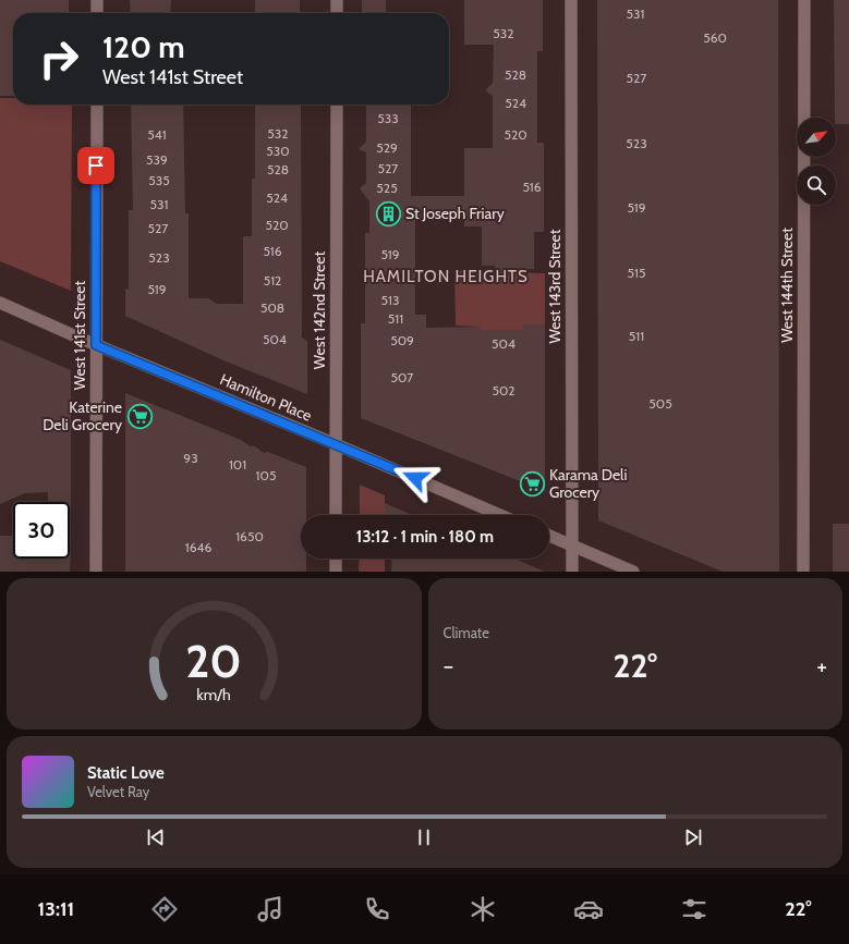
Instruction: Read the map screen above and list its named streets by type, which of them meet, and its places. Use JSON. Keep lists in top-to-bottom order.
{
  "streets": {
    "street": [
      "West 144th Street",
      "West 143rd Street",
      "West 142nd Street",
      "West 141st Street",
      "Hamilton Place"
    ]
  },
  "crossings": [
    ["West 142nd Street", "Hamilton Place"],
    ["West 141st Street", "Hamilton Place"]
  ],
  "districts": ["HAMILTON HEIGHTS"],
  "places": {
    "building": ["St Joseph Friary"],
    "supermarket": ["Katerine Deli Grocery", "Karama Deli Grocery"]
  },
  "house_numbers": [
    "531",
    "532",
    "560",
    "528",
    "527",
    "524",
    "533",
    "532",
    "541",
    "520",
    "523",
    "529",
    "530",
    "539",
    "527",
    "528",
    "535",
    "516",
    "525",
    "524",
    "531",
    "519",
    "520",
    "527",
    "516",
    "519",
    "523",
    "515",
    "512",
    "519",
    "513",
    "508",
    "511",
    "511",
    "504",
    "509",
    "504",
    "507",
    "502",
    "505",
    "93",
    "101",
    "105",
    "1650",
    "1646"
  ],
  "north": "top right",
  "page": {
    "turn": ["120 m", "West 141st Street"],
    "limit": "30",
    "trip": "13:12 · 1 min · 180 m",
    "tile": "Climate",
    "heat": ["−", "22°", "+"],
    "song": ["Static Love", "Velvet Ray"],
    "tabs": ["13:11", "22°"],
    "gauge": ["20", "km/h"]
  }
}
